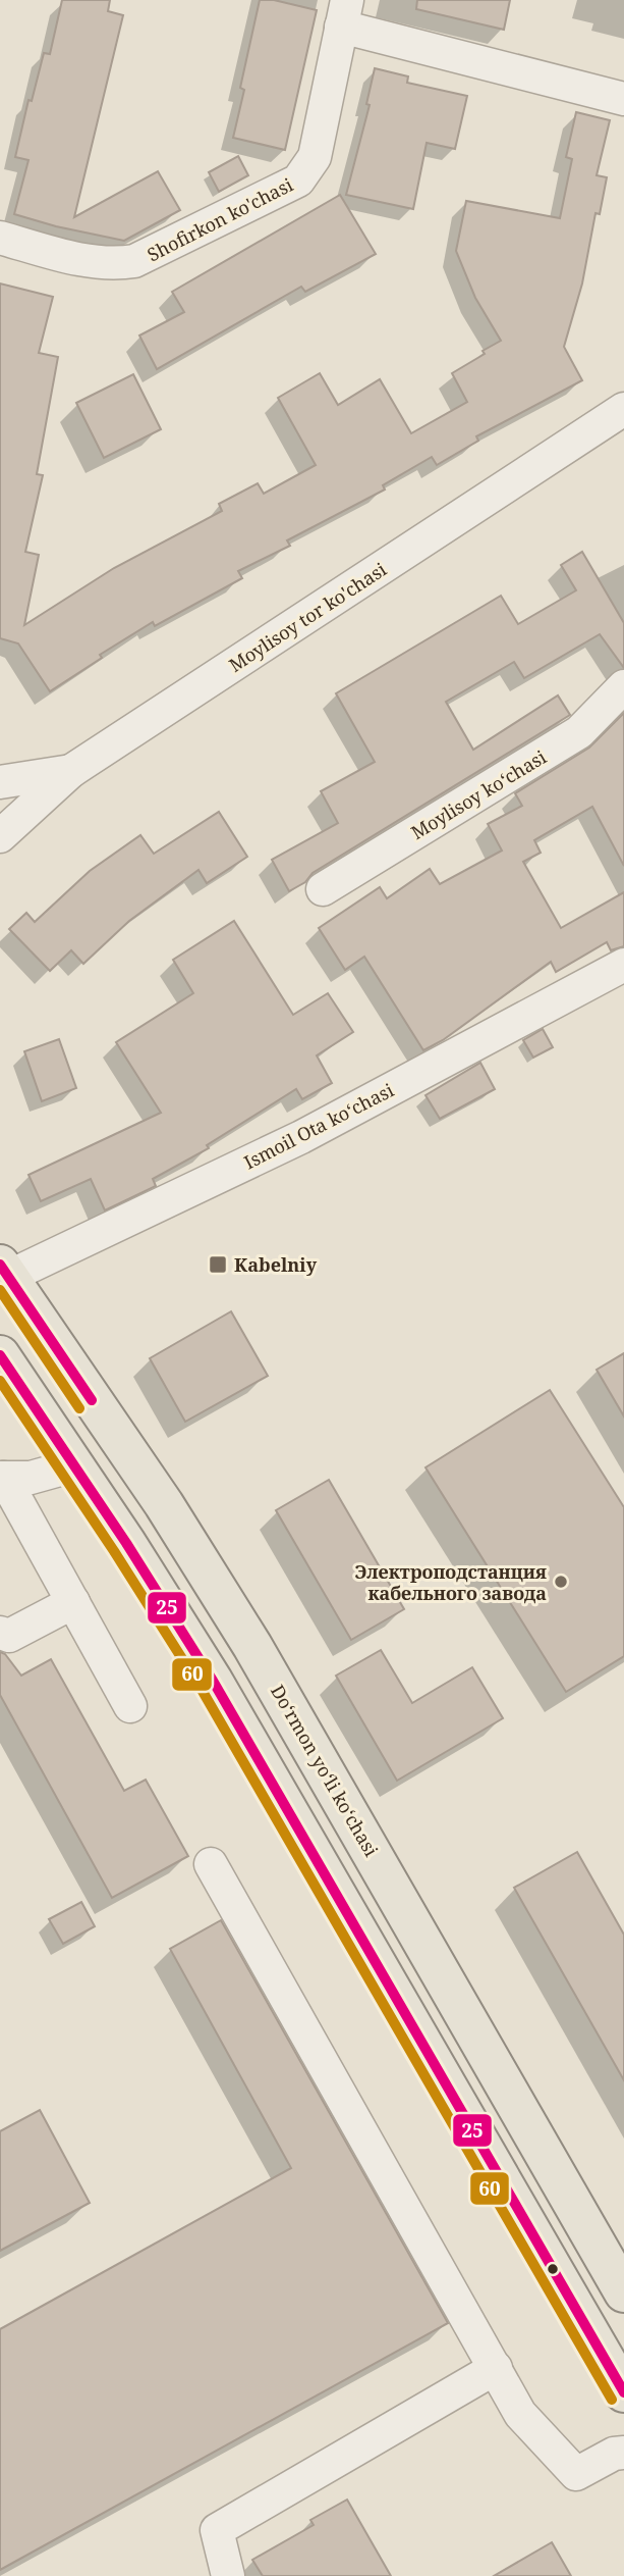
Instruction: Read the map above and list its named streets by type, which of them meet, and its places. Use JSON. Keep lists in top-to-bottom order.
{
  "streets": {
    "main road": ["Do‘rmon yo‘li ko‘chasi"],
    "street": [
      "Shofirkon ko'chasi",
      "Moylisoy tor ko'chasi",
      "Moylisoy koʻchasi",
      "Ismoil Ota koʻchasi"
    ]
  },
  "crossings": [
    ["Ismoil Ota koʻchasi", "Do‘rmon yo‘li ko‘chasi"]
  ],
  "places": {
    "transit": ["Kabelniy"],
    "other": ["Электроподстанция кабельного завода"]
  },
  "lines": ["transit line 25", "transit line 60"]
}
